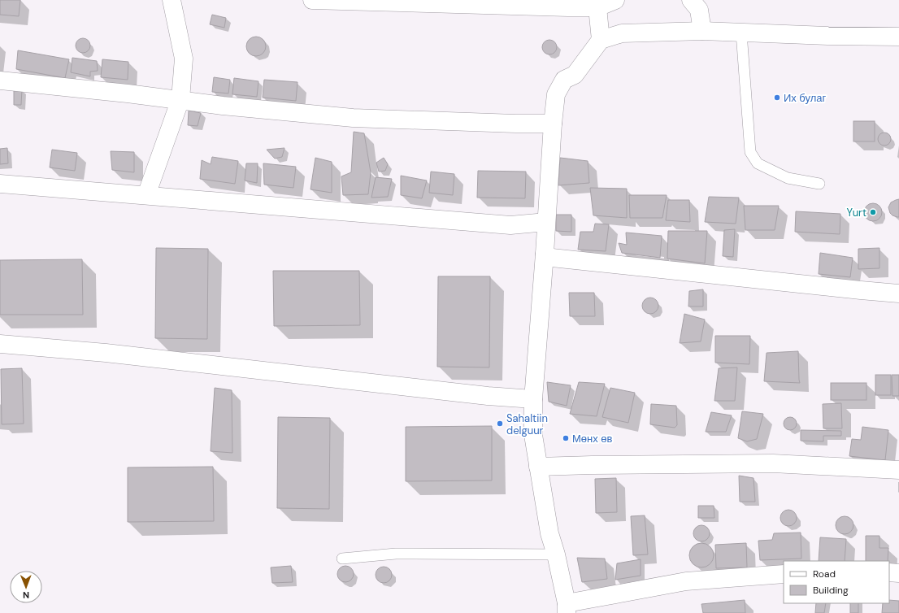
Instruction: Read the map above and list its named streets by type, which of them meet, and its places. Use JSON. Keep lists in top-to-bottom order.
{
  "places": [
    "Их булаг",
    "Yurt",
    "Sahaltiin delguur",
    "Мөнх өв"
  ],
  "legend": ["Road", "Building"],
  "north": "bottom"
}
